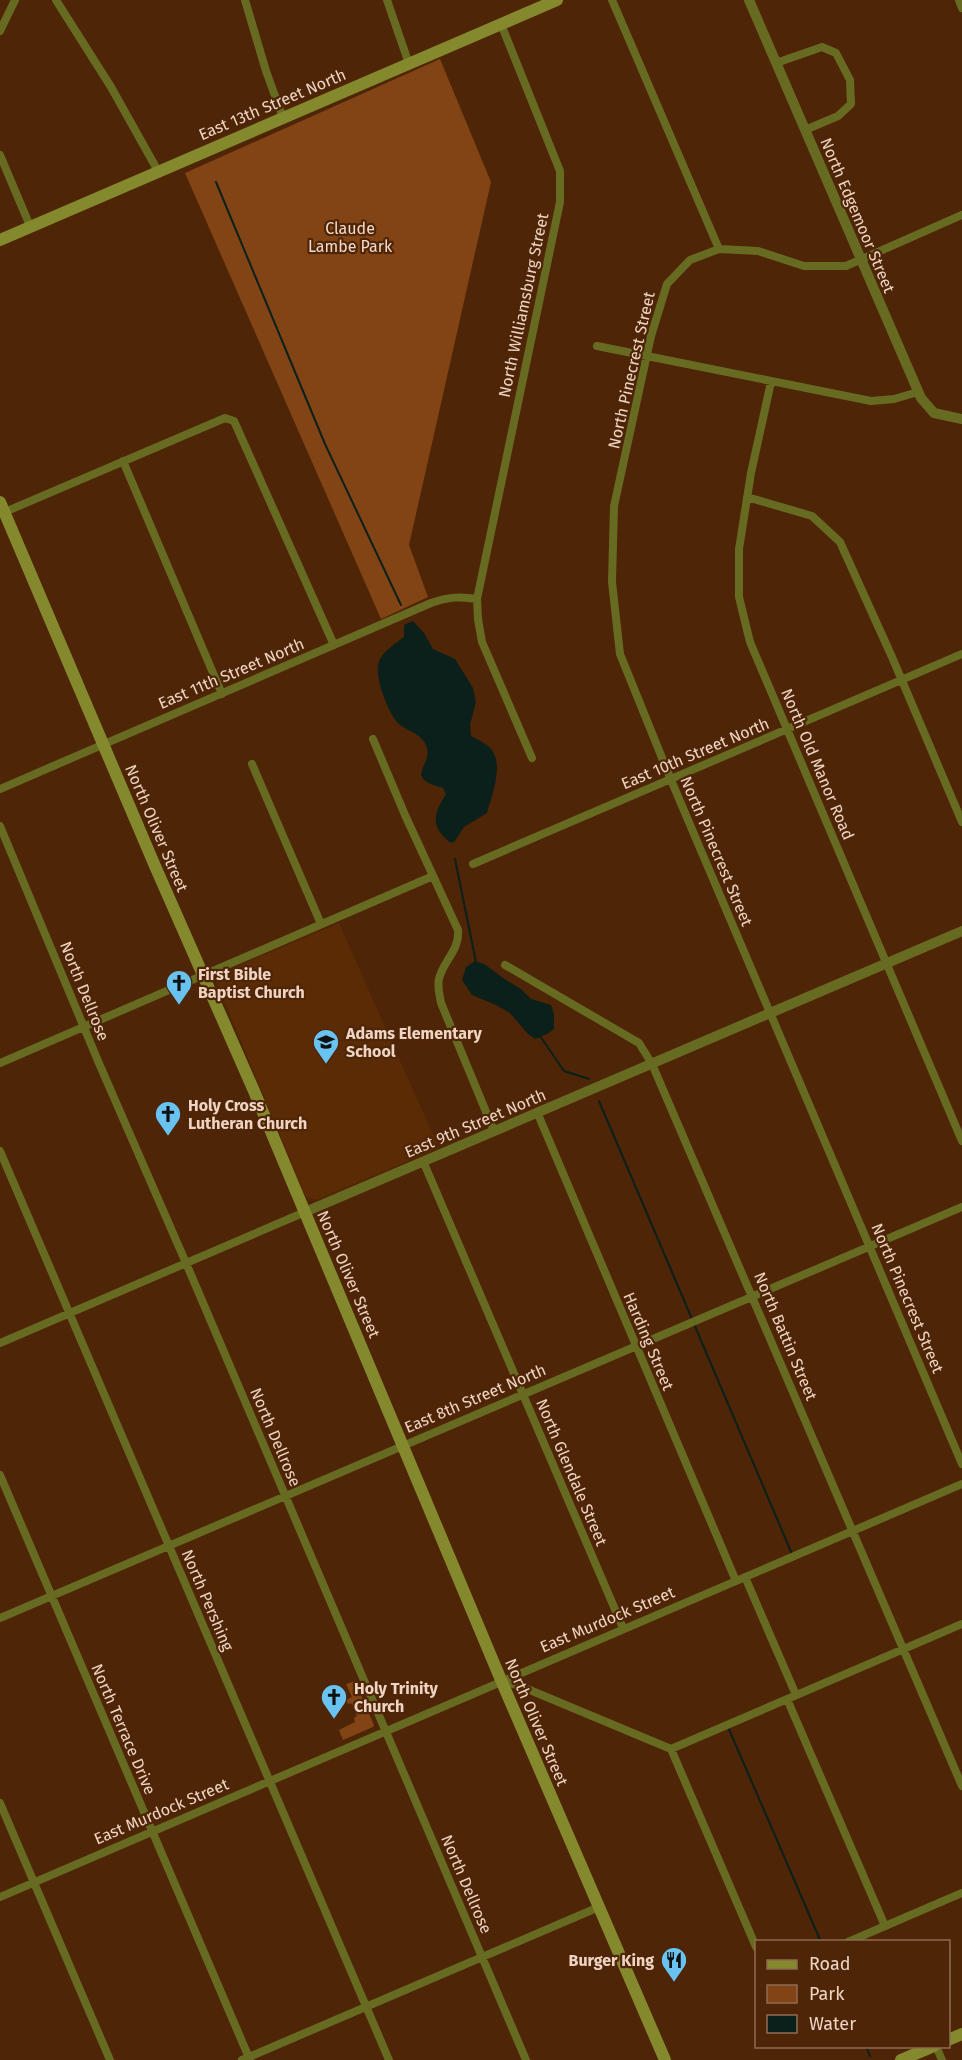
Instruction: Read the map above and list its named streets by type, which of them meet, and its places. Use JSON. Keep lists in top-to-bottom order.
{
  "streets": {
    "main road": ["East 13th Street North", "North Oliver Street"],
    "street": [
      "North Edgemoor Street",
      "North Williamsburg Street",
      "North Pinecrest Street",
      "East 11th Street North",
      "East 10th Street North",
      "North Old Manor Road",
      "North Dellrose",
      "East 9th Street North",
      "North Battin Street",
      "Harding Street",
      "East 8th Street North",
      "North Glendale Street",
      "North Pershing",
      "East Murdock Street",
      "North Terrace Drive"
    ]
  },
  "crossings": [
    ["East 13th Street North", "North Williamsburg Street"],
    ["North Williamsburg Street", "East 11th Street North"],
    ["North Pinecrest Street", "East 10th Street North"],
    ["North Pinecrest Street", "East 9th Street North"],
    ["North Pinecrest Street", "East 8th Street North"],
    ["East 11th Street North", "North Oliver Street"],
    ["East 10th Street North", "North Old Manor Road"],
    ["North Old Manor Road", "East 9th Street North"],
    ["North Oliver Street", "East 9th Street North"],
    ["North Oliver Street", "East 8th Street North"],
    ["North Oliver Street", "East Murdock Street"],
    ["North Dellrose", "East 9th Street North"],
    ["North Dellrose", "East 8th Street North"],
    ["North Dellrose", "East Murdock Street"],
    ["East 9th Street North", "North Battin Street"],
    ["East 9th Street North", "Harding Street"],
    ["East 9th Street North", "North Glendale Street"],
    ["East 9th Street North", "North Pershing"],
    ["North Battin Street", "East 8th Street North"],
    ["North Battin Street", "East Murdock Street"],
    ["Harding Street", "East 8th Street North"],
    ["Harding Street", "East Murdock Street"],
    ["East 8th Street North", "North Glendale Street"],
    ["East 8th Street North", "North Pershing"],
    ["East 8th Street North", "North Terrace Drive"],
    ["North Glendale Street", "East Murdock Street"],
    ["North Pershing", "East Murdock Street"],
    ["East Murdock Street", "North Terrace Drive"]
  ],
  "parks": ["Claude Lambe Park"],
  "places": {
    "church": ["First Bible Baptist Church", "Holy Cross Lutheran Church", "Holy Trinity Church"],
    "school or university": ["Adams Elementary School"],
    "restaurant": ["Burger King"]
  },
  "legend": ["Road", "Park", "Water"]
}
